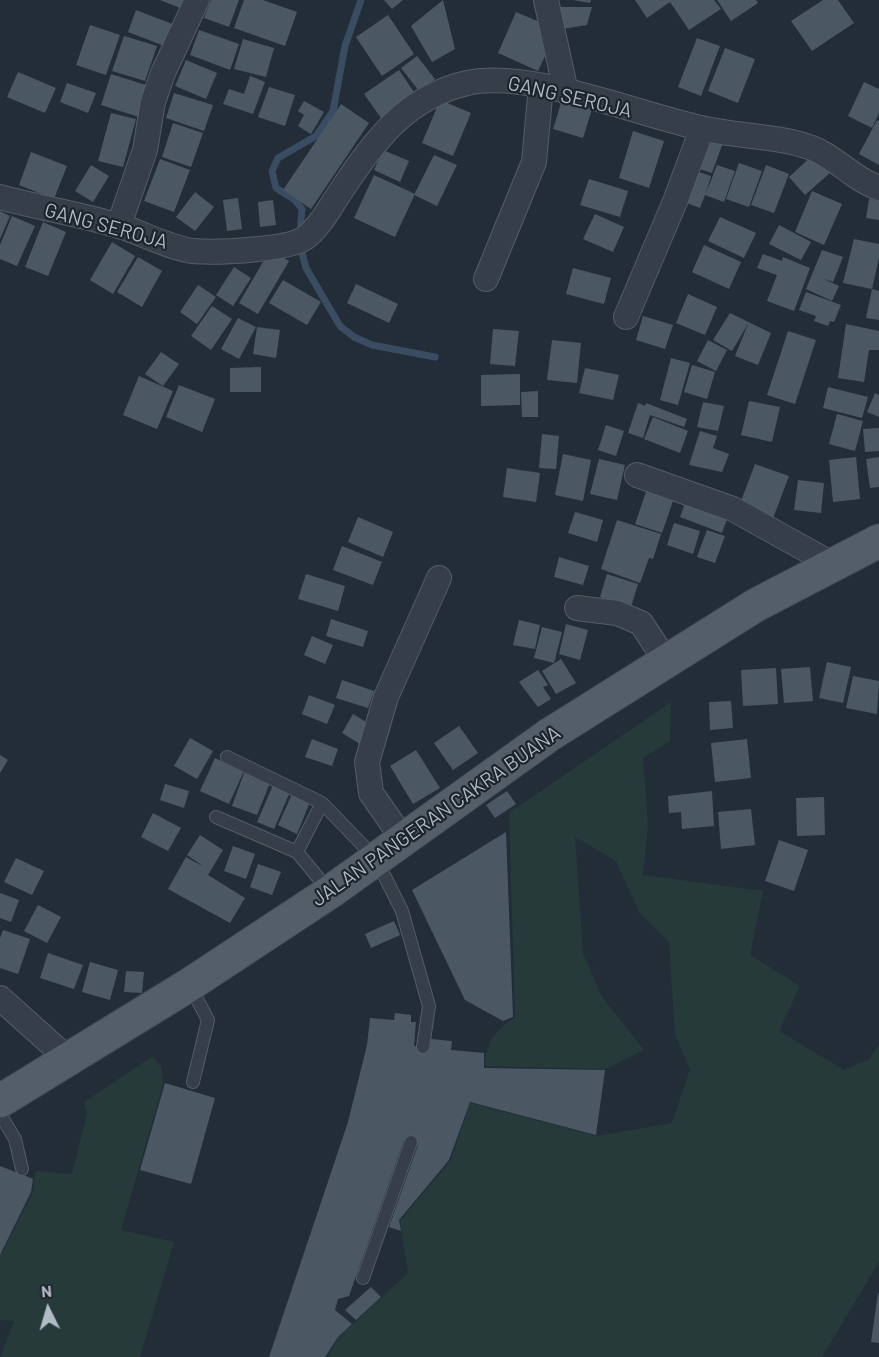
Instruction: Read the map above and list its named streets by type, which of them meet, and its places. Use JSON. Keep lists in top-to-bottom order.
{
  "streets": {
    "main road": ["JALAN PANGERAN CAKRA BUANA"],
    "street": ["GANG SEROJA"]
  },
  "north": "top"
}
